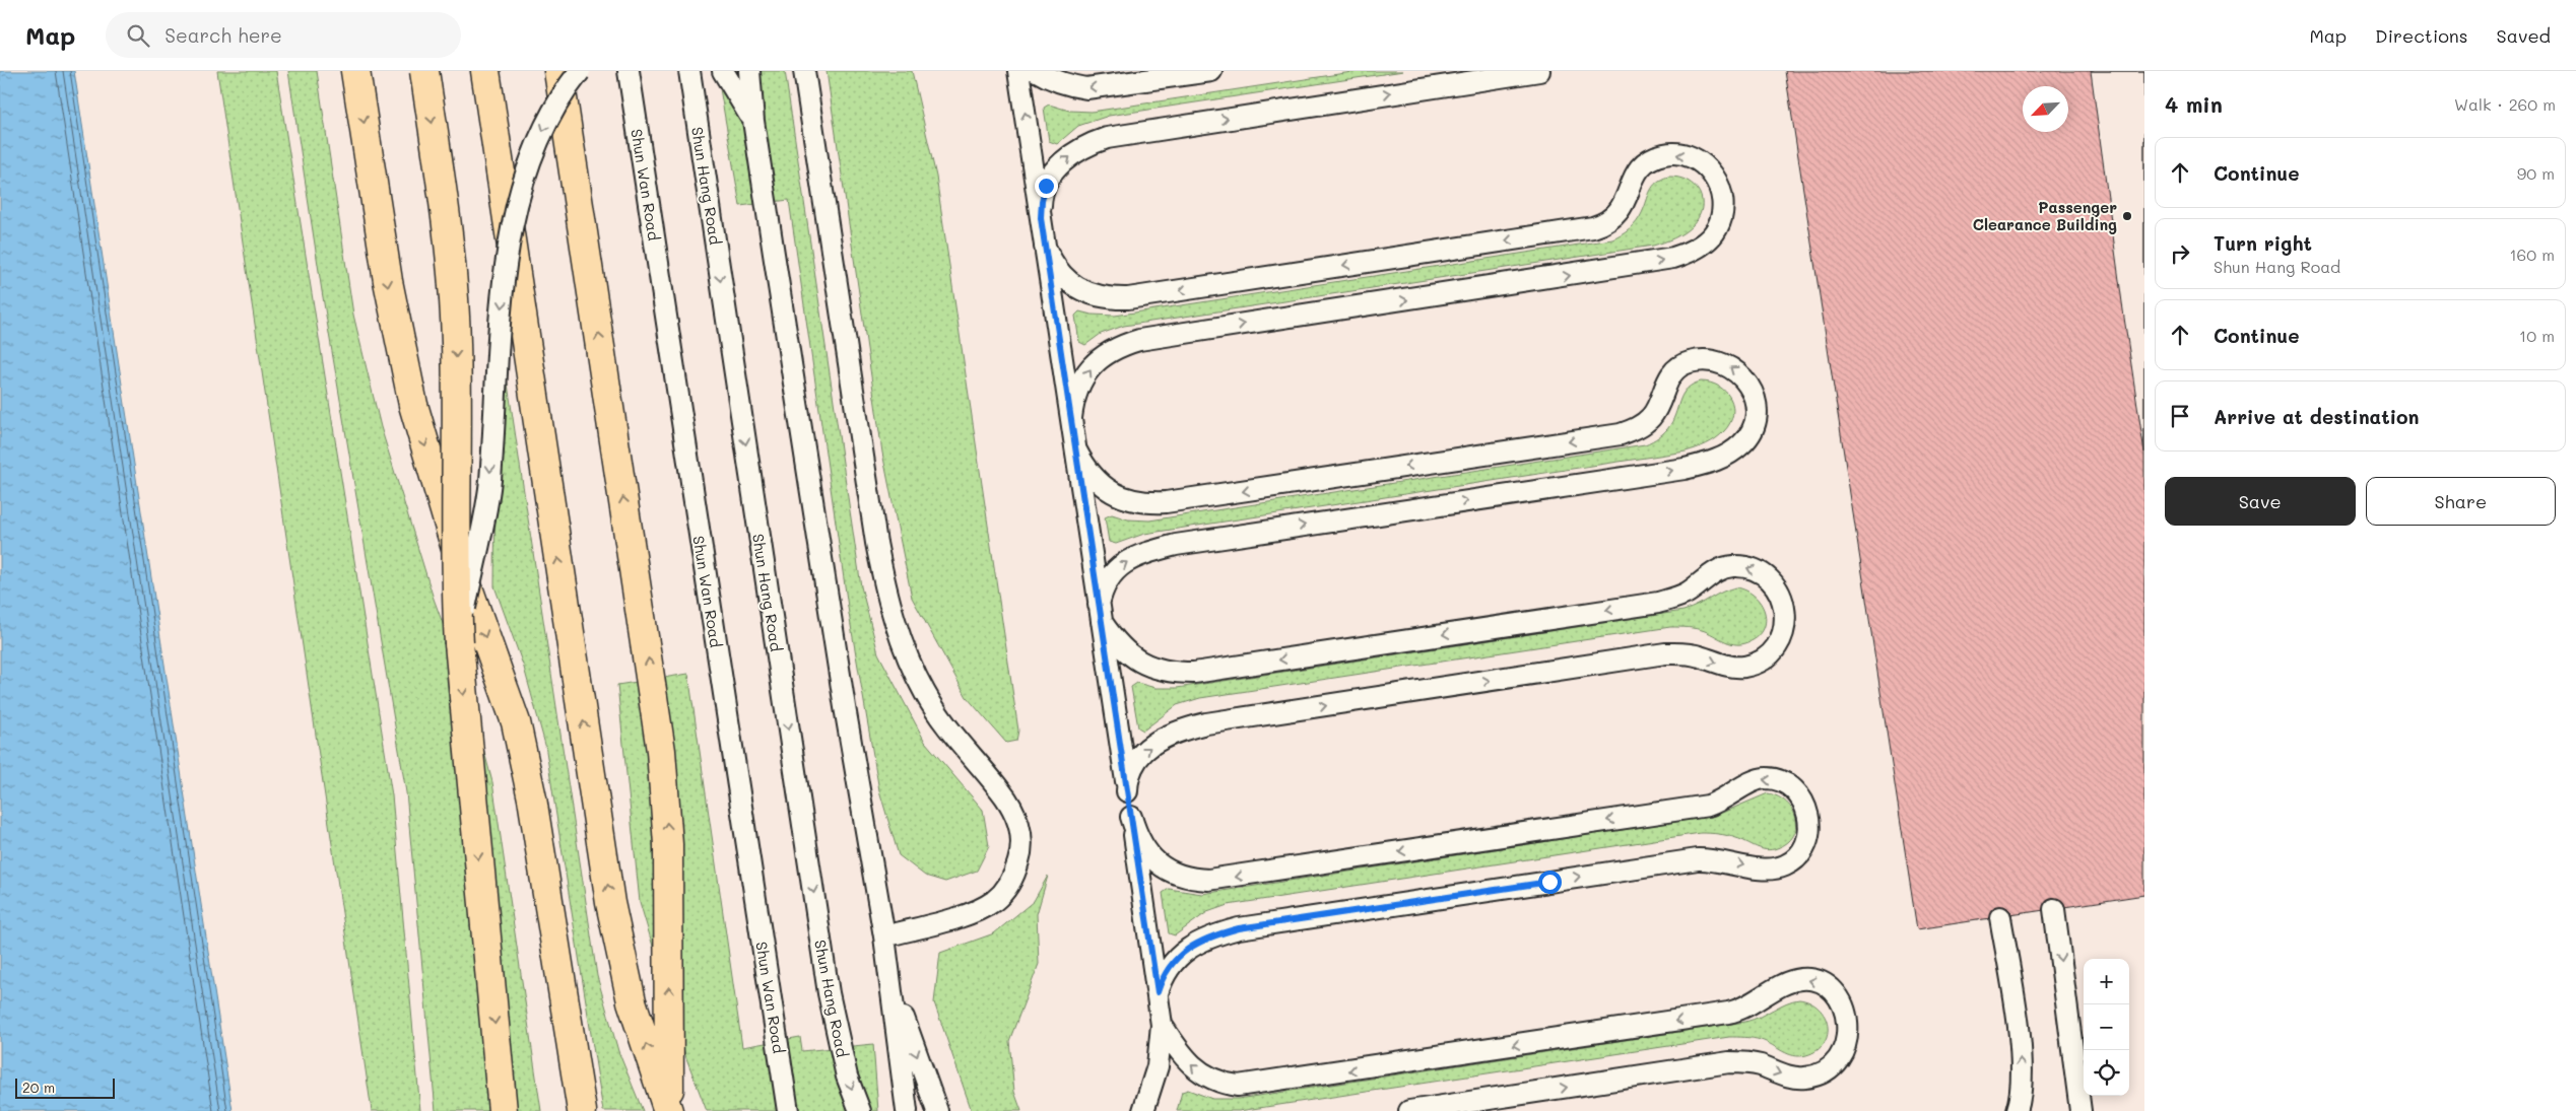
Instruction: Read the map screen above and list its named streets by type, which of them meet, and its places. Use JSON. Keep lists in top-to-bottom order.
{
  "streets": {
    "lane": ["Shun Wan Road", "Shun Hang Road"]
  },
  "places": ["Passenger Clearance Building"],
  "scale_bar": "20 m",
  "north": "bottom left",
  "page": {
    "header": "Map",
    "search": "Search here",
    "nav": ["Map", "Directions", "Saved"],
    "heading": ["4 min", "Walk · 260 m"],
    "list": [
      ["Continue", "90 m"],
      ["Turn right", "Shun Hang Road", "160 m"],
      ["Continue", "10 m"],
      "Arrive at destination"
    ],
    "buttons": ["Save", "Share"],
    "map_buttons": ["+", "−"],
    "scale": "20 m"
  }
}
